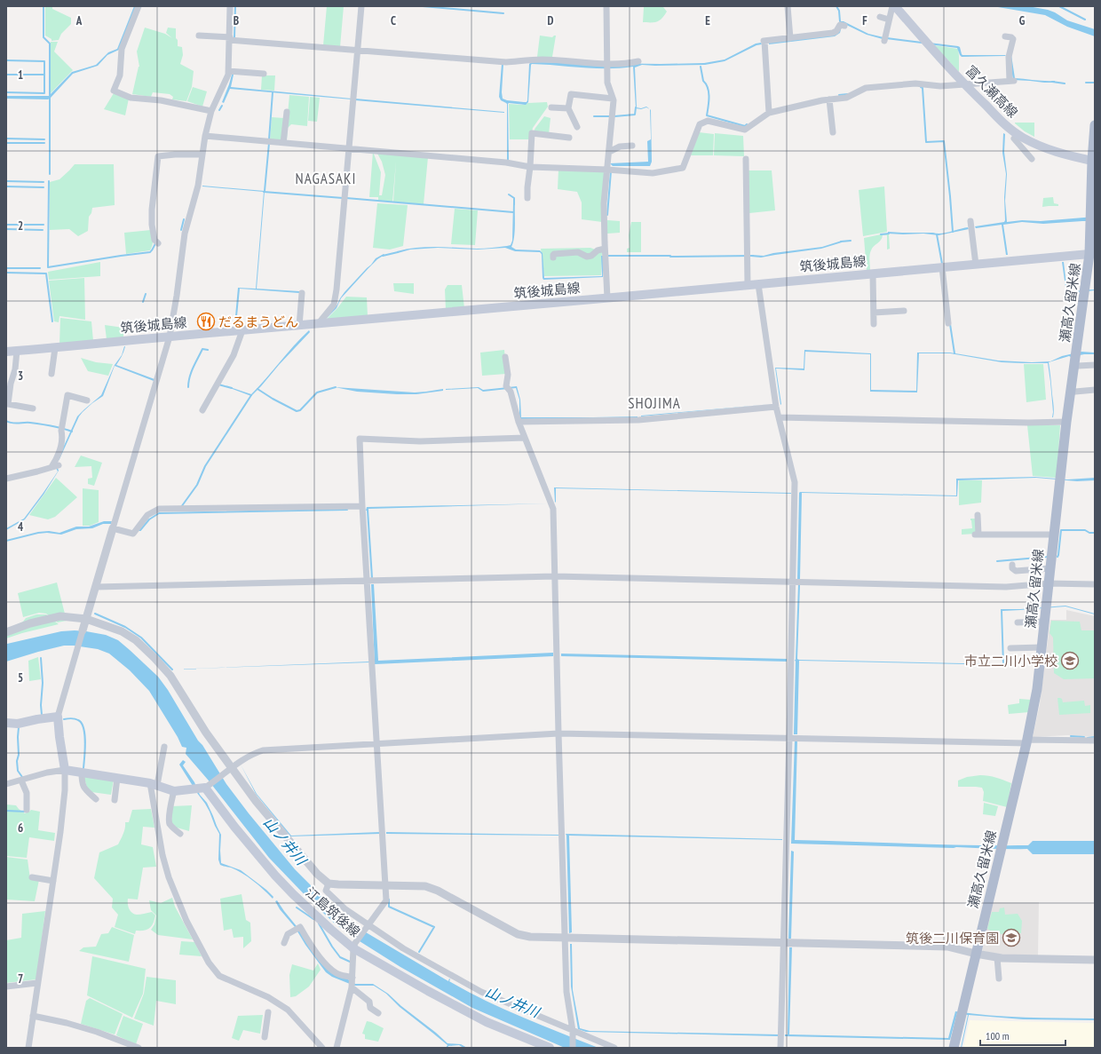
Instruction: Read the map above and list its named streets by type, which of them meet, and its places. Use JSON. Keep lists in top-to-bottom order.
{
  "streets": {
    "main road": [
      "富久瀬高線",
      "筑後城島線",
      "瀬高久留米線",
      "江島筑後線"
    ]
  },
  "crossings": [
    ["富久瀬高線", "瀬高久留米線"],
    ["筑後城島線", "瀬高久留米線"]
  ],
  "districts": ["NAGASAKI", "SHOJIMA"],
  "water": ["山ノ井川"],
  "places": {
    "restaurant": ["だるまうどん"],
    "school or university": ["市立二川小学校", "筑後二川保育園"]
  },
  "scale_bar": "100 m",
  "grid": {
    "columns": [
      "A",
      "B",
      "C",
      "D",
      "E",
      "F",
      "G"
    ],
    "rows": [
      "1",
      "2",
      "3",
      "4",
      "5",
      "6",
      "7"
    ]
  }
}
